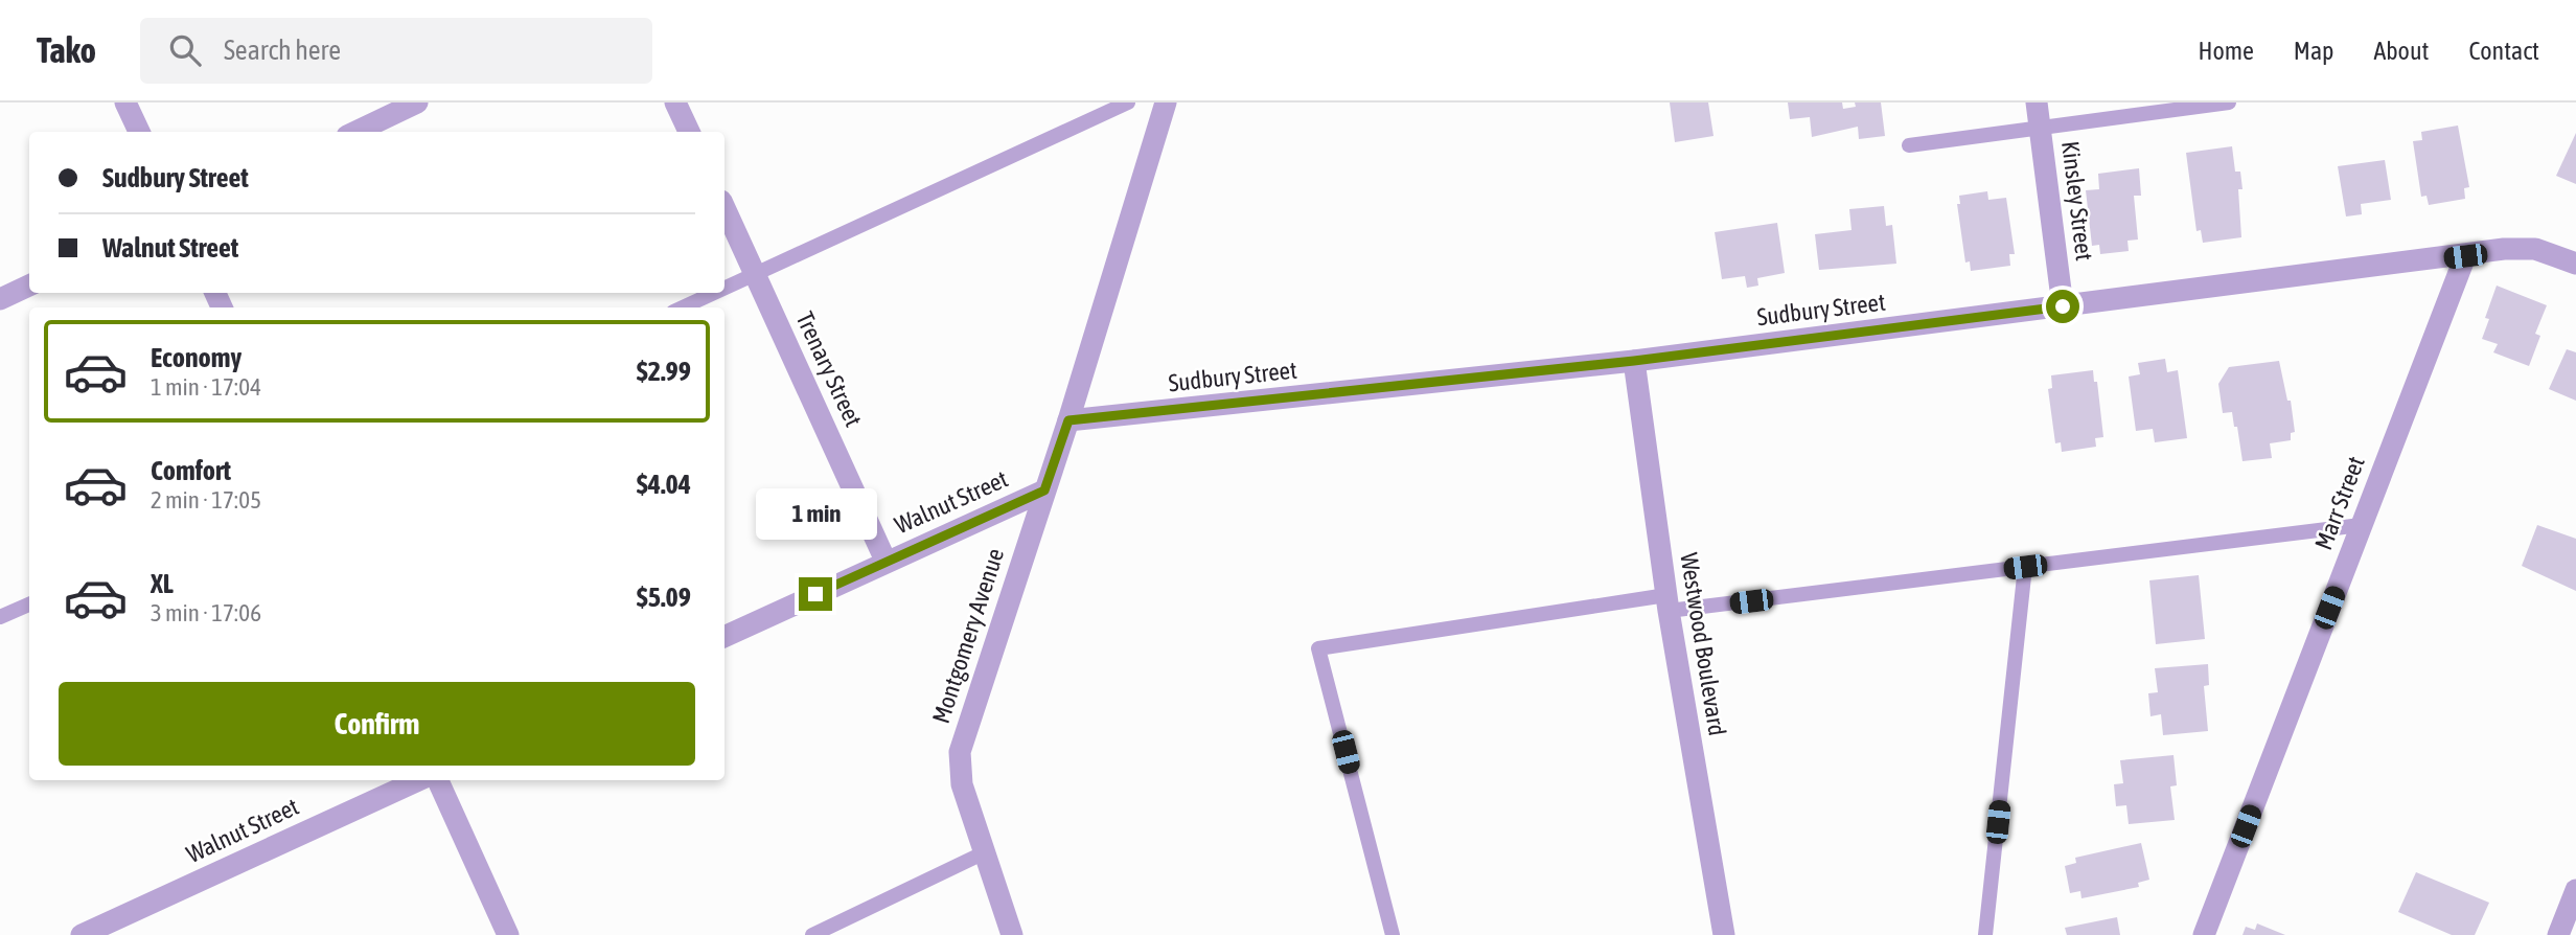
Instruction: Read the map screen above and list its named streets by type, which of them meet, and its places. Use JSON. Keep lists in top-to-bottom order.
{
  "streets": {
    "street": [
      "Kinsley Street",
      "Sudbury Street",
      "Trenary Street",
      "Walnut Street",
      "Marr Street",
      "Montgomery Avenue",
      "Westwood Boulevard"
    ]
  },
  "crossings": [
    ["Kinsley Street", "Sudbury Street"],
    ["Sudbury Street", "Marr Street"],
    ["Sudbury Street", "Montgomery Avenue"],
    ["Sudbury Street", "Westwood Boulevard"],
    ["Trenary Street", "Walnut Street"],
    ["Walnut Street", "Montgomery Avenue"]
  ],
  "page": {
    "header": "Tako",
    "search": "Search here",
    "nav": [
      "Home",
      "Map",
      "About",
      "Contact"
    ],
    "banner": ["Sudbury Street", "Walnut Street"],
    "list": [
      {
        "name": "Economy",
        "note": "1 min · 17:04",
        "value": "$2.99"
      },
      {
        "name": "Comfort",
        "note": "2 min · 17:05",
        "value": "$4.04"
      },
      {
        "name": "XL",
        "note": "3 min · 17:06",
        "value": "$5.09"
      }
    ],
    "bubble": "1 min",
    "buttons": "Confirm"
  }
}
